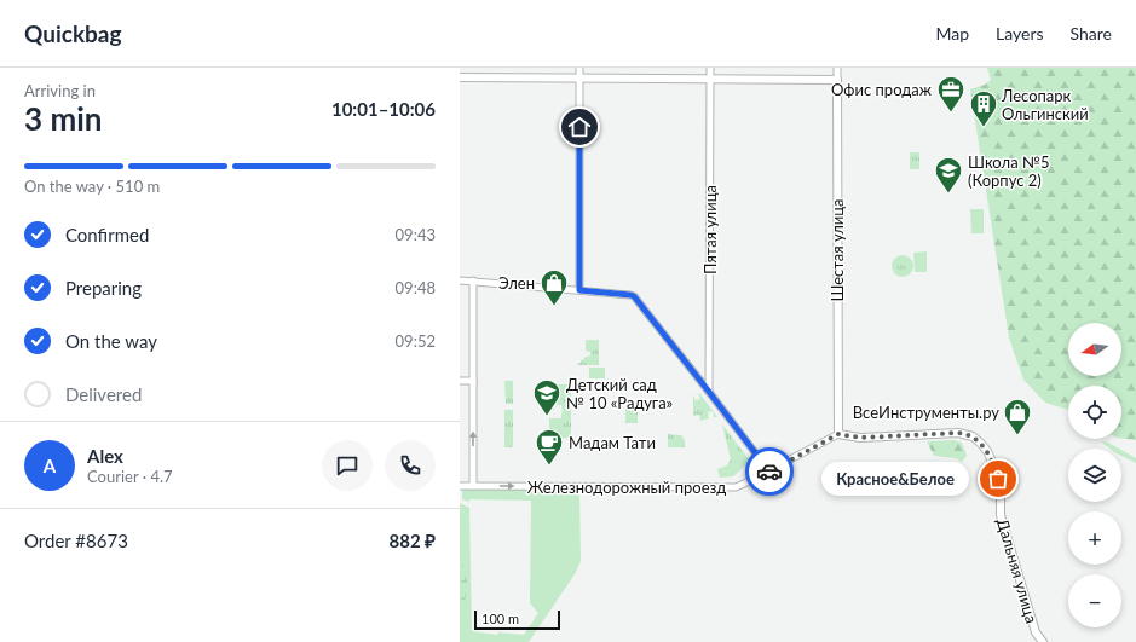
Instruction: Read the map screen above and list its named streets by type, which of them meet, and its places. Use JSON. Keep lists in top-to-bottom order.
{
  "streets": {
    "street": [
      "Пятая улица",
      "Шестая улица",
      "Железнодорожный проезд",
      "Дальняя улица"
    ]
  },
  "crossings": [
    ["Шестая улица", "Железнодорожный проезд"],
    ["Шестая улица", "Дальняя улица"],
    ["Железнодорожный проезд", "Дальняя улица"]
  ],
  "one_way": ["Железнодорожный проезд"],
  "places": {
    "office": ["Офис продаж"],
    "building": ["Лесопарк Ольгинский"],
    "school or university": ["Школа №5 (Корпус 2)", "Детский сад № 10 «Радуга»"],
    "shop": ["Элен", "ВсеИнструменты.ру"],
    "cafe": ["Мадам Тати"],
    "other": ["Красное&Белое"]
  },
  "scale_bar": "100 m",
  "north": "left",
  "page": {
    "header": "Quickbag",
    "nav": ["Map", "Layers", "Share"],
    "heading": ["3 min", "Arriving in", "10:01–10:06"],
    "panel": [
      "Alex",
      "Courier · 4.7",
      "Order #8673",
      "882 ₽"
    ],
    "bar": "On the way · 510 m",
    "list": [
      ["Confirmed", "09:43"],
      ["Preparing", "09:48"],
      ["On the way", "09:52"],
      "Delivered"
    ],
    "map_buttons": ["+", "−"],
    "round": "A",
    "bubble": "Красное&Белое",
    "scale": "100 m"
  }
}
